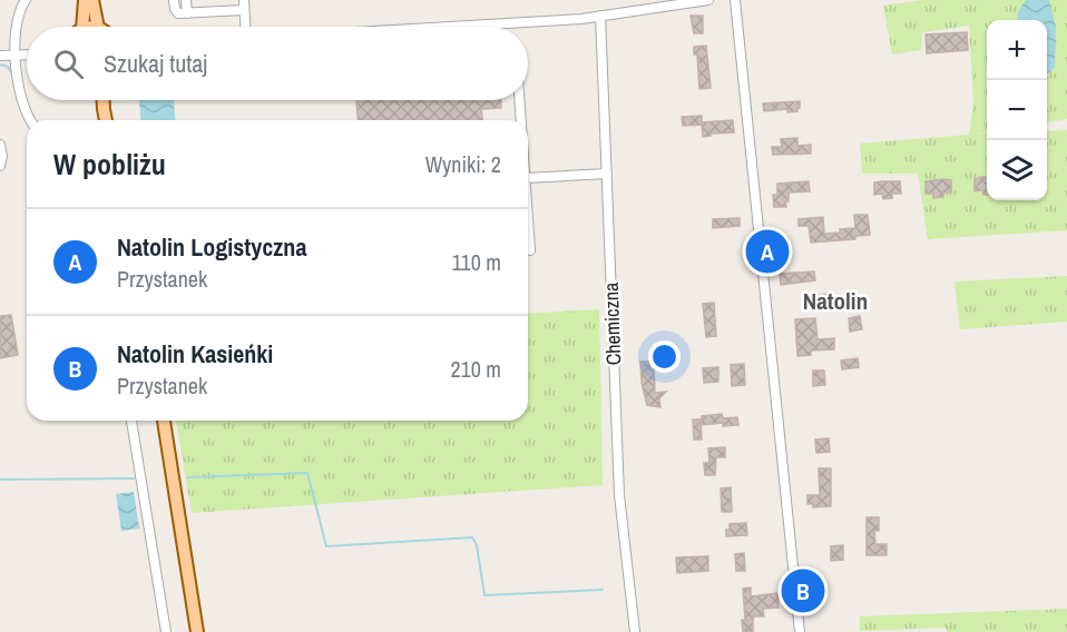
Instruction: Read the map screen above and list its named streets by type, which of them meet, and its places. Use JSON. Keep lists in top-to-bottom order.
{
  "streets": {
    "street": ["Chemiczna"]
  },
  "districts": ["Natolin"],
  "page": {
    "map_buttons": ["+", "−"],
    "search": "Szukaj tutaj",
    "heading": ["W pobliżu", "Wyniki: 2"],
    "list": [
      {
        "mark": "A",
        "name": "Natolin Logistyczna",
        "note": "Przystanek",
        "value": "110 m"
      },
      {
        "mark": "B",
        "name": "Natolin Kasieńki",
        "note": "Przystanek",
        "value": "210 m"
      }
    ],
    "pins": ["A", "B"]
  }
}
